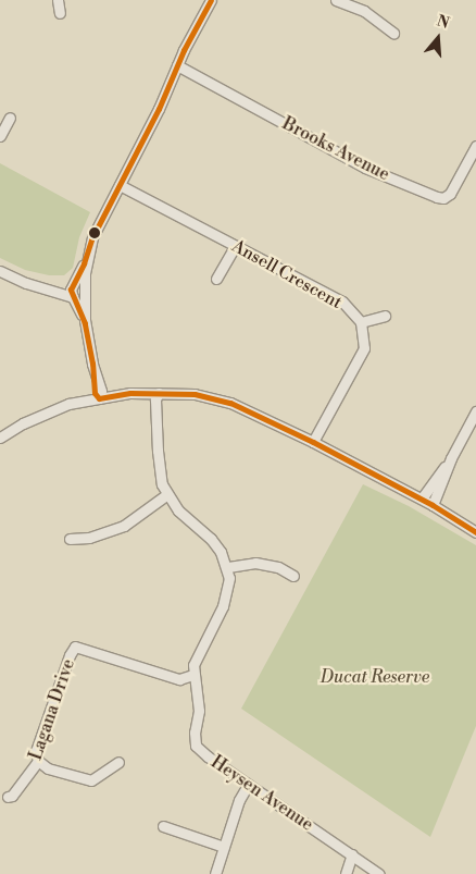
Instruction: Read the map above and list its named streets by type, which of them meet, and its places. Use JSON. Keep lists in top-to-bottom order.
{
  "streets": {
    "street": [
      "Brooks Avenue",
      "Ansell Crescent",
      "Lagana Drive",
      "Heysen Avenue"
    ]
  },
  "crossings": [
    ["Lagana Drive", "Heysen Avenue"]
  ],
  "parks": ["Ducat Reserve"],
  "north": "top"
}
